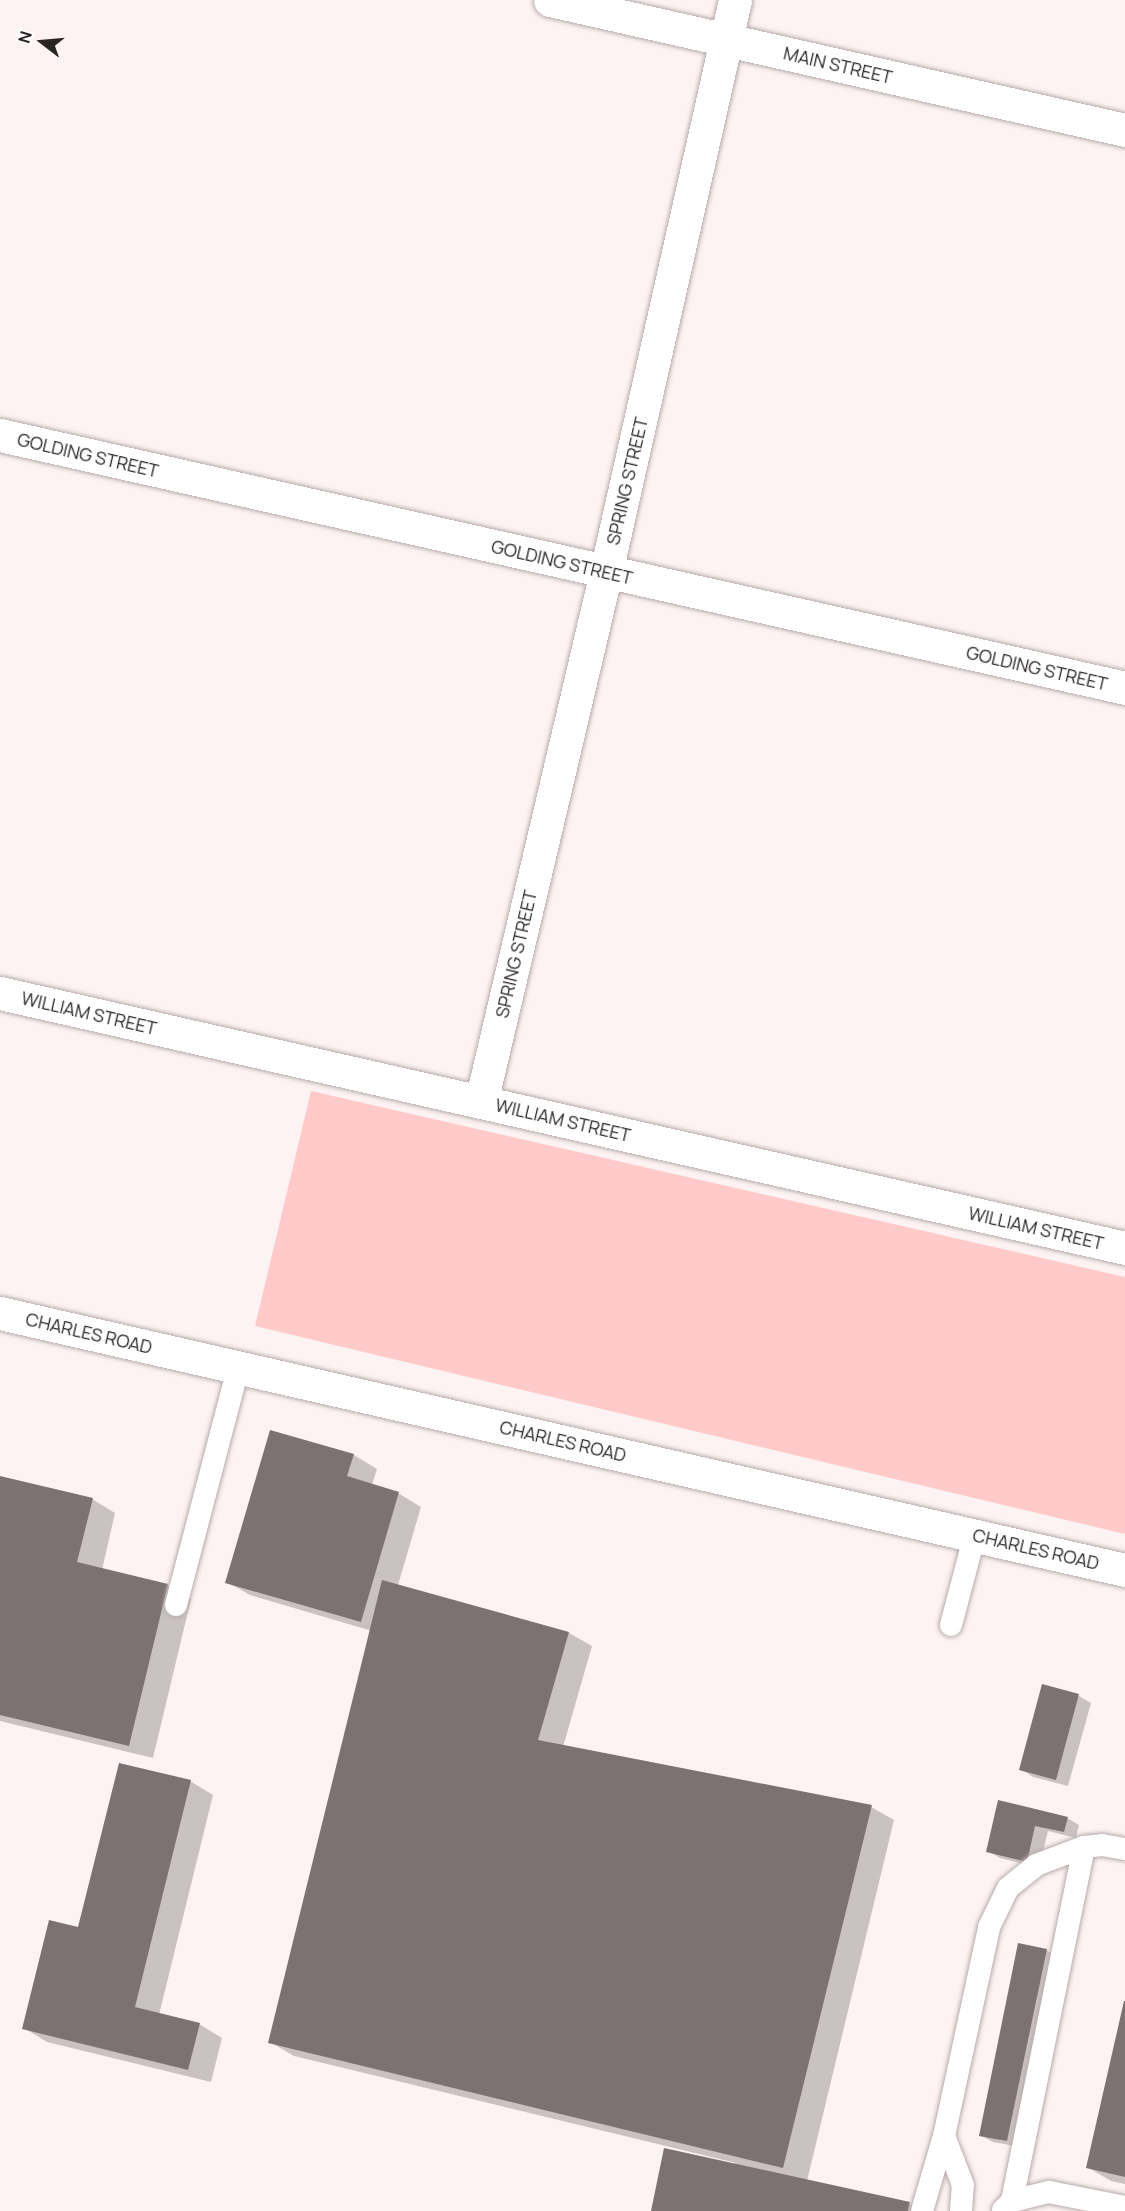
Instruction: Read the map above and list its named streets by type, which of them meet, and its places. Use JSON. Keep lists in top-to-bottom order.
{
  "streets": {
    "street": [
      "MAIN STREET",
      "GOLDING STREET",
      "SPRING STREET",
      "WILLIAM STREET",
      "CHARLES ROAD"
    ]
  },
  "crossings": [
    ["MAIN STREET", "SPRING STREET"],
    ["GOLDING STREET", "SPRING STREET"],
    ["SPRING STREET", "WILLIAM STREET"]
  ],
  "north": "left"
}
